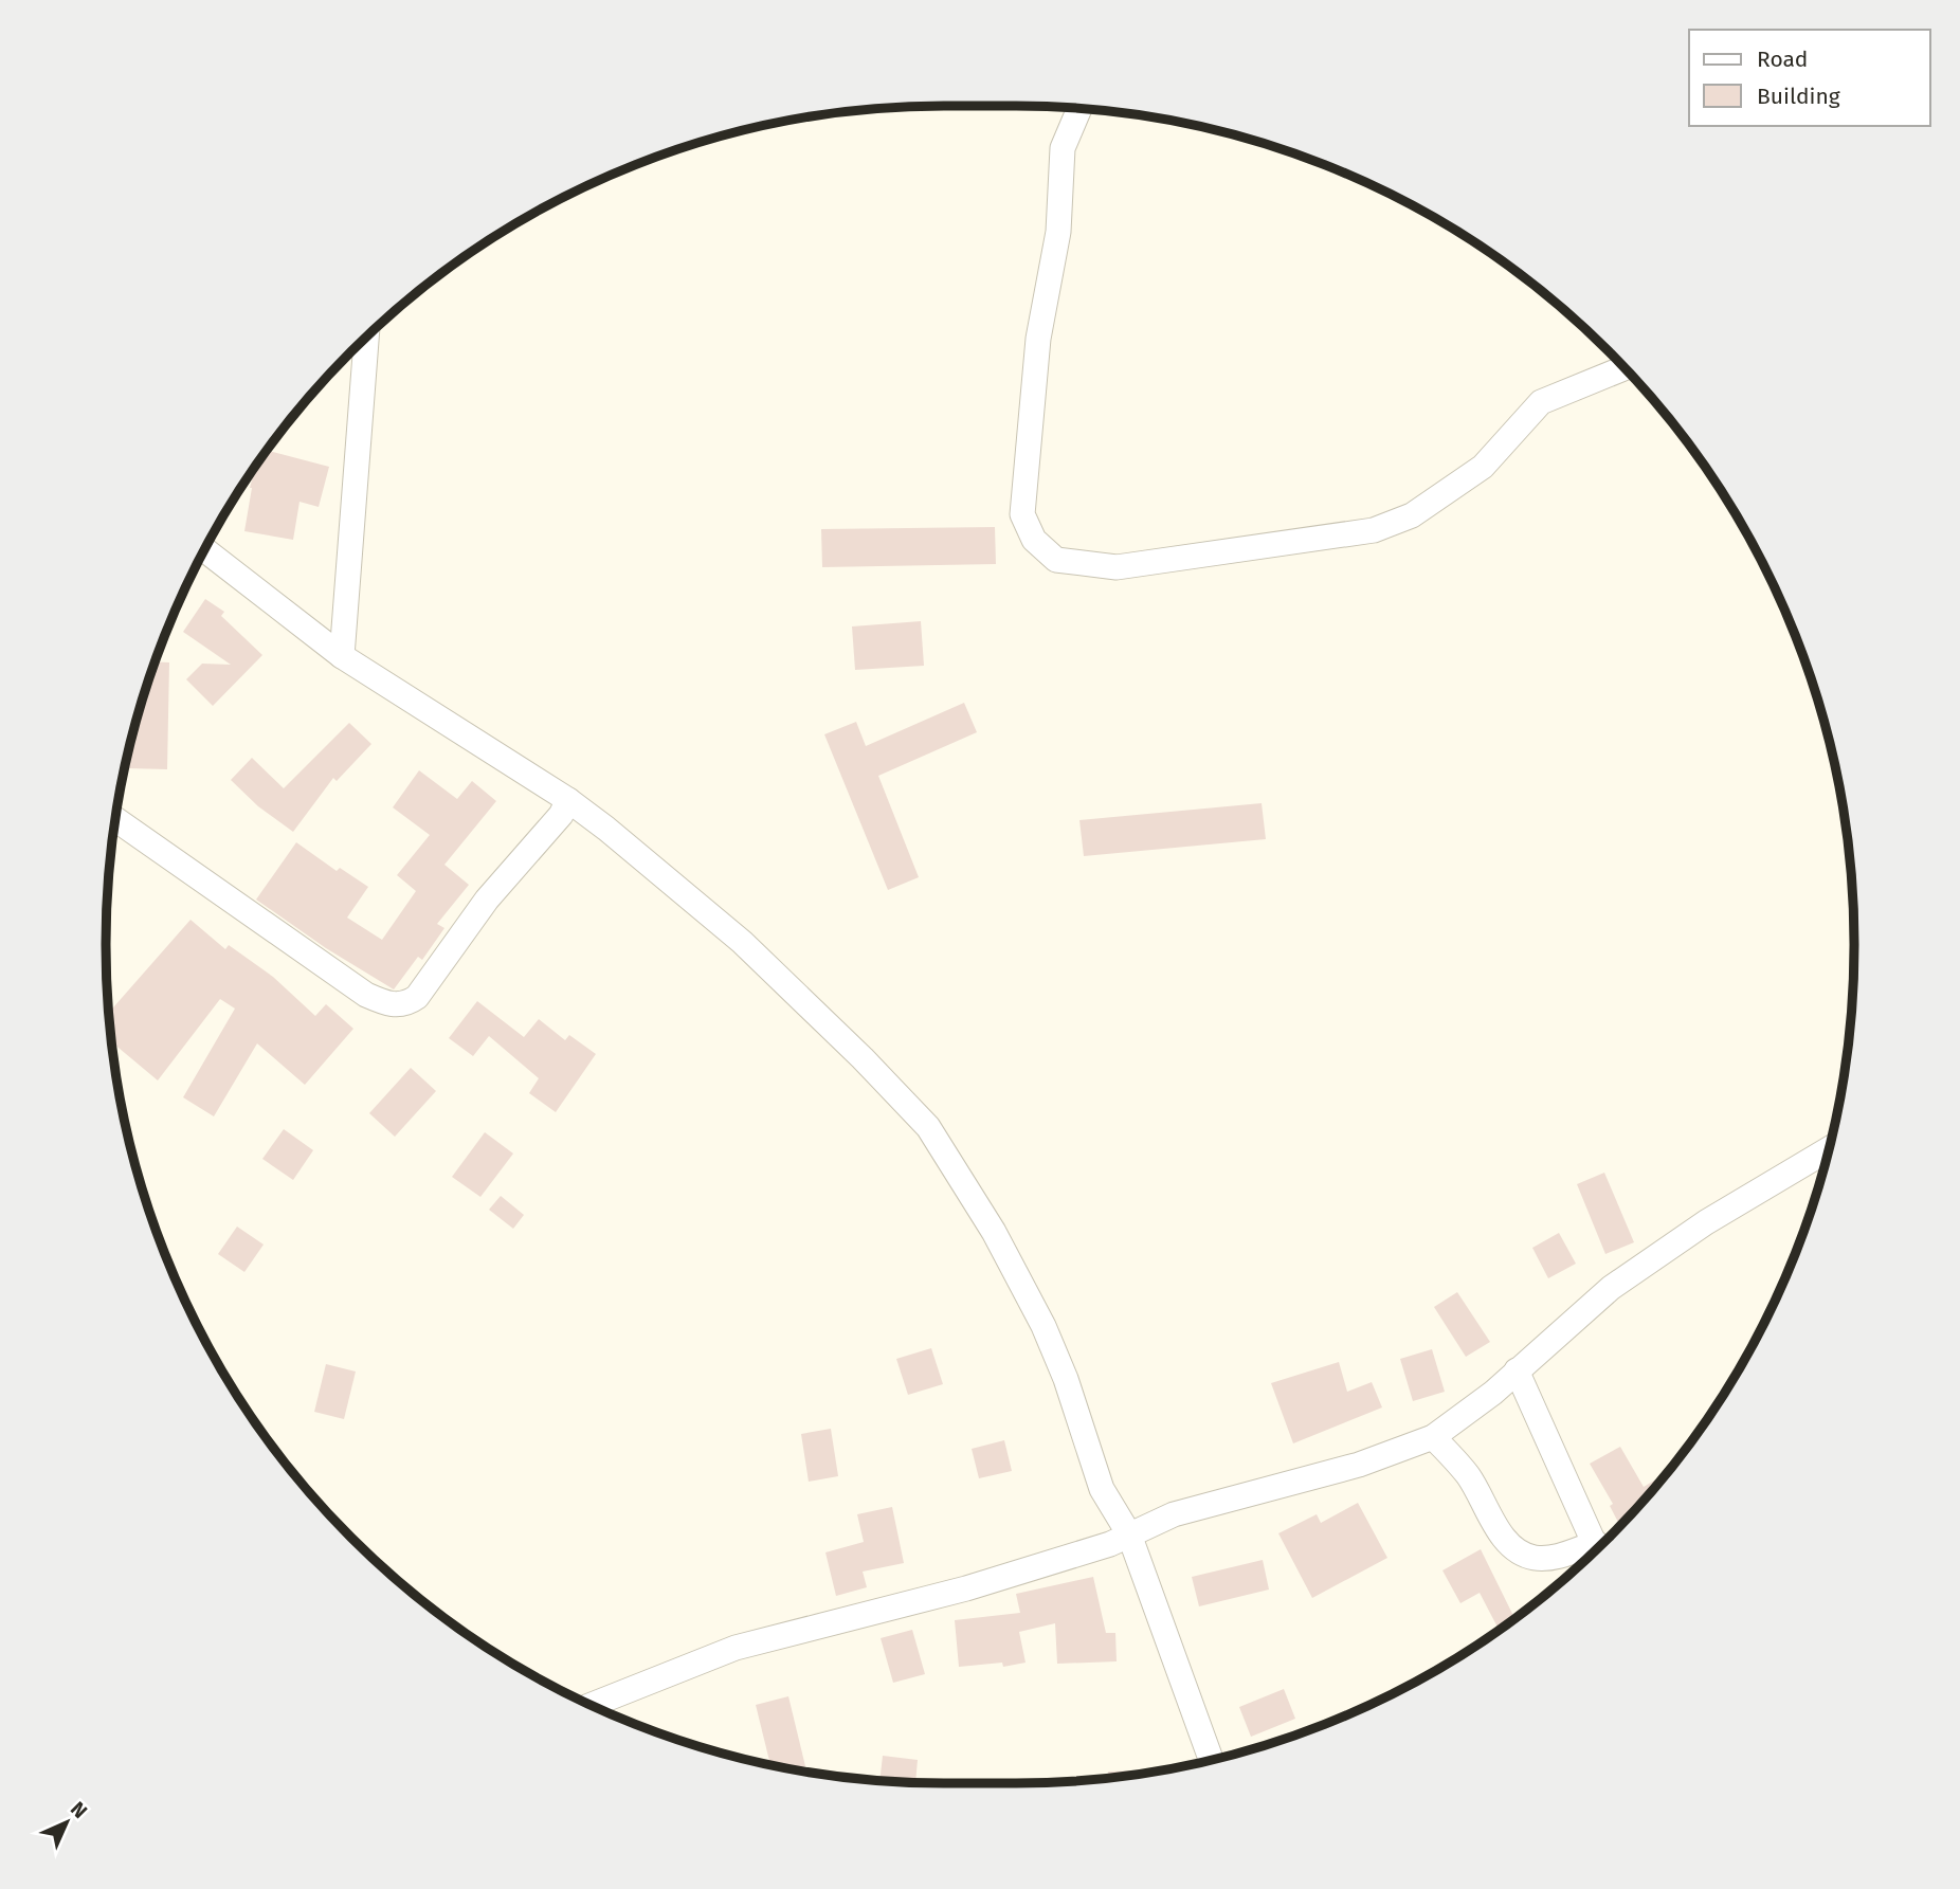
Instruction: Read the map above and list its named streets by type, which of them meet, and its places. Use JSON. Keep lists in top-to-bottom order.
{
  "legend": ["Road", "Building"],
  "north": "top right"
}
